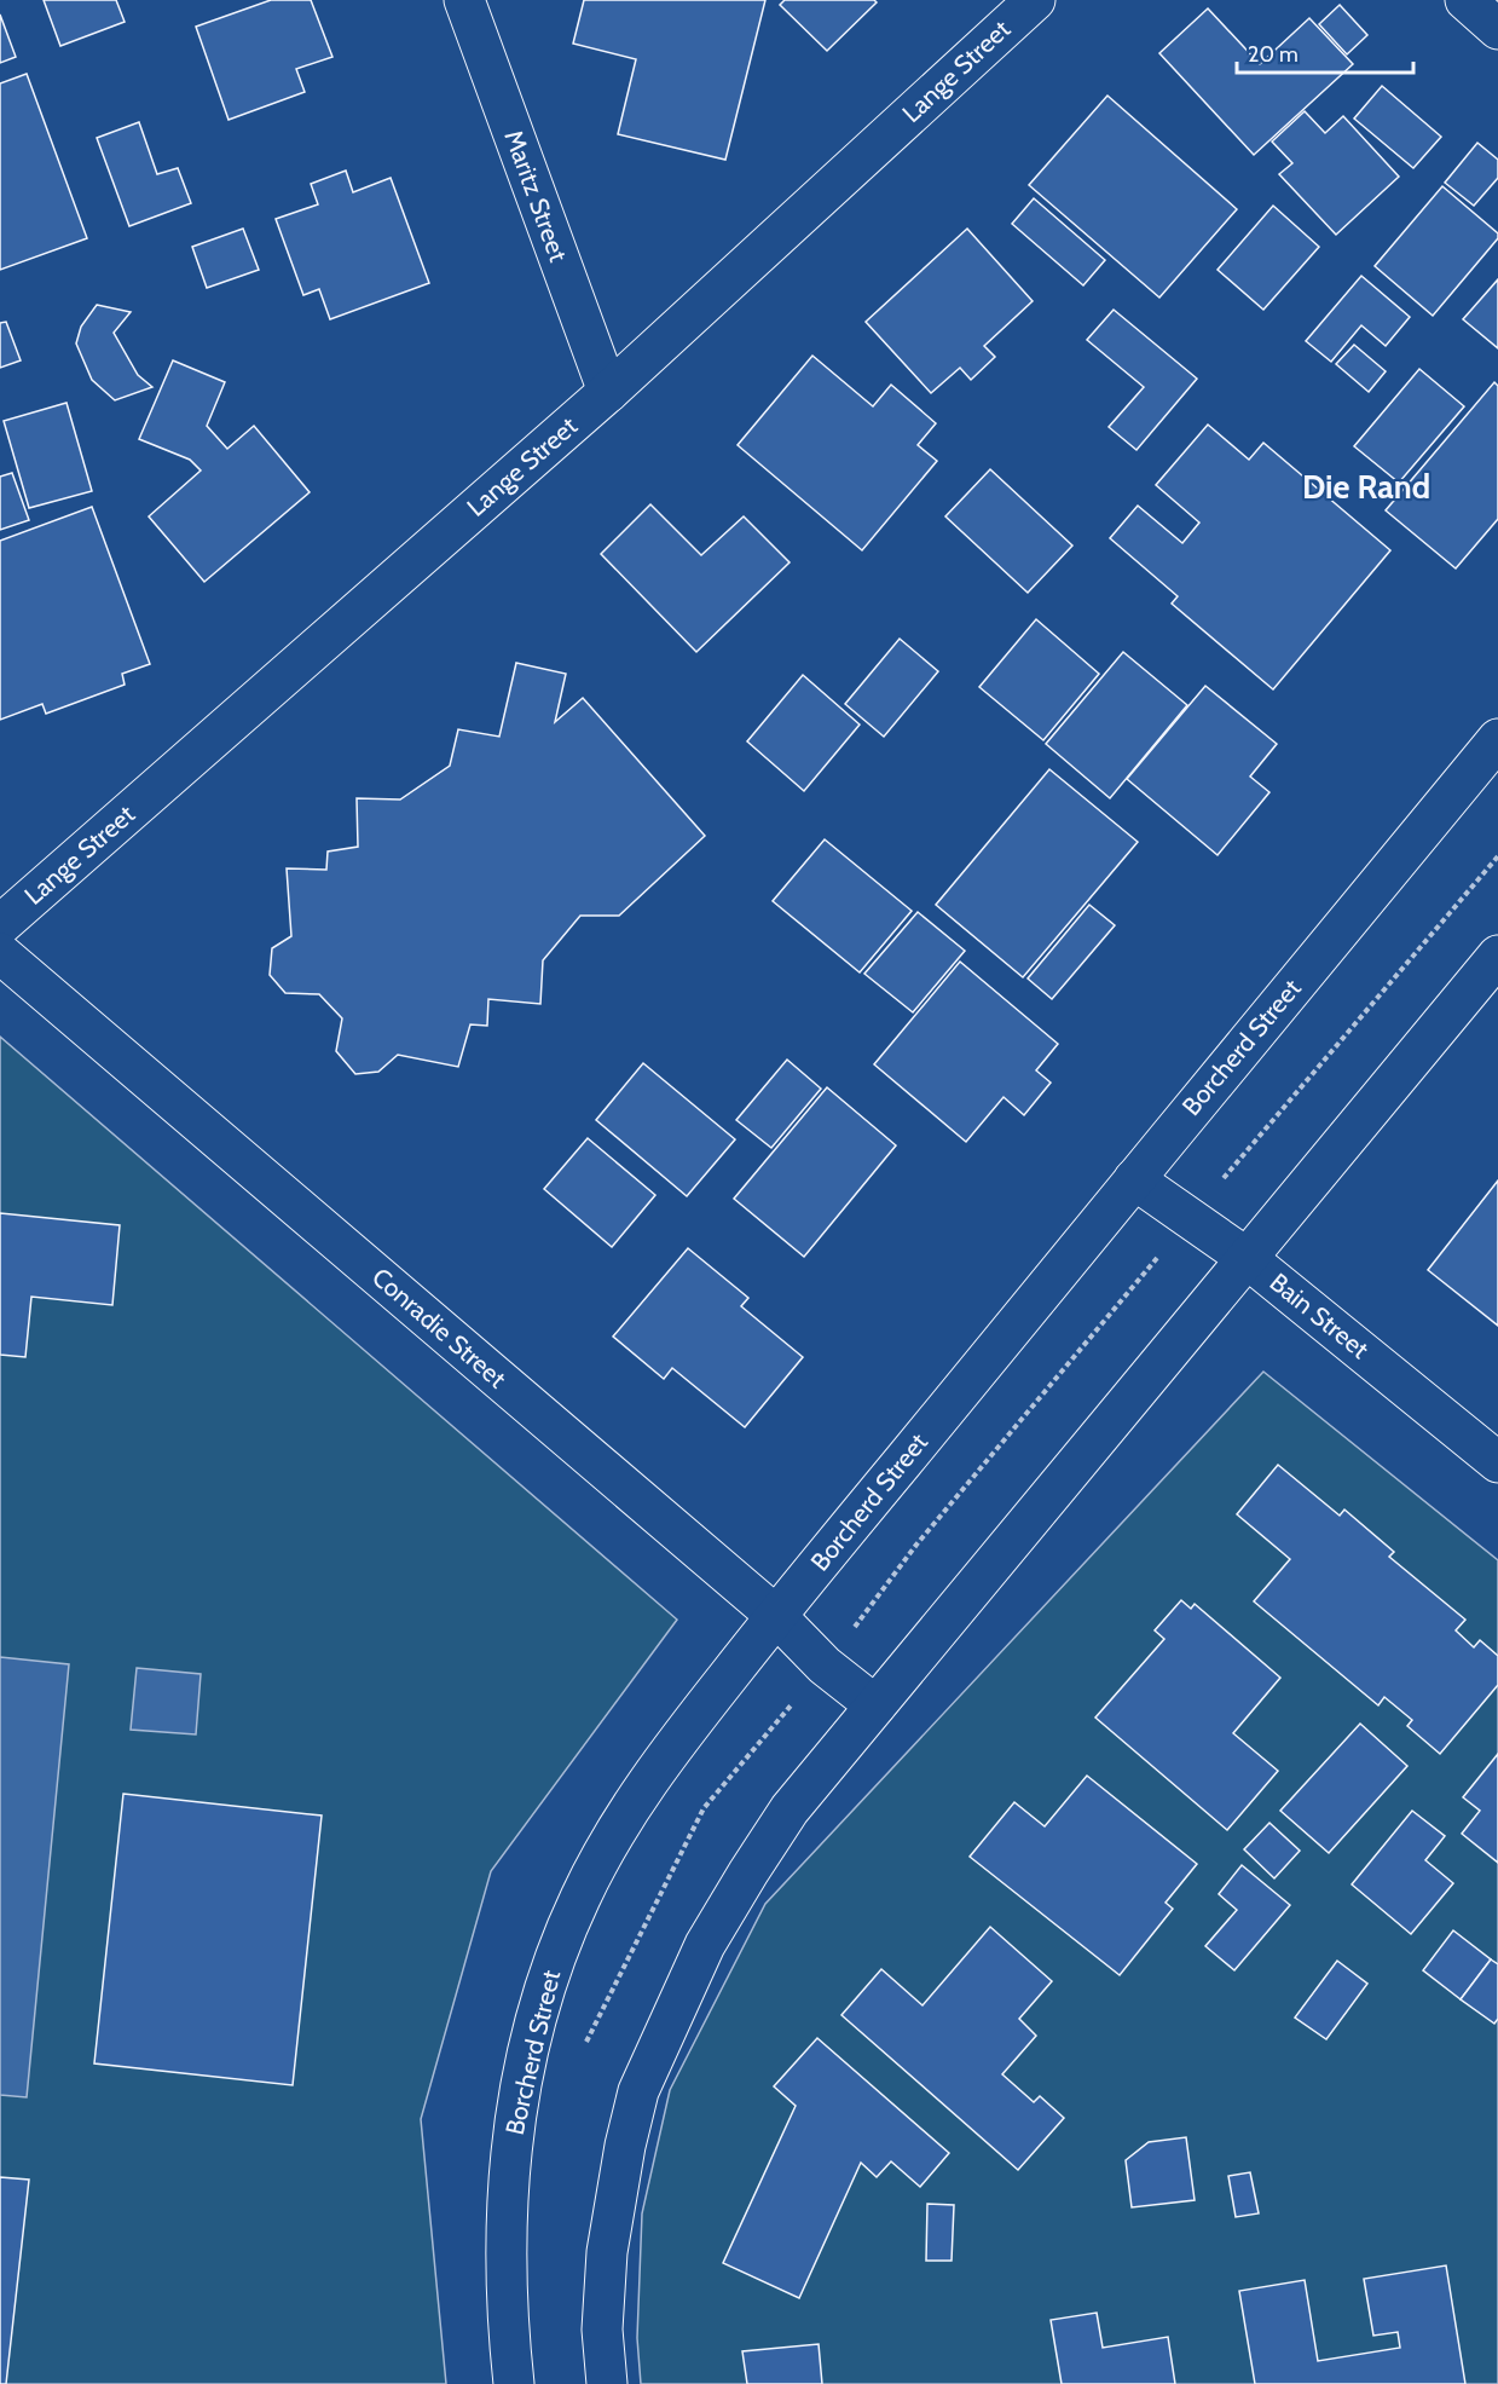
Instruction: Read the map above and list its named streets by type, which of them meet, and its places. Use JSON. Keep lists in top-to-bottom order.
{
  "streets": {
    "main road": [
      "Lange Street",
      "Maritz Street",
      "Borcherd Street",
      "Bain Street",
      "Conradie Street"
    ]
  },
  "crossings": [
    ["Lange Street", "Maritz Street"],
    ["Borcherd Street", "Bain Street"],
    ["Borcherd Street", "Conradie Street"]
  ],
  "districts": ["Die Rand"],
  "scale_bar": "20 m"
}
